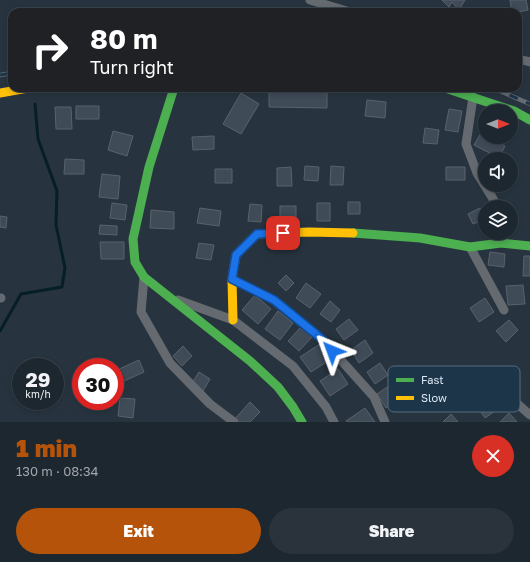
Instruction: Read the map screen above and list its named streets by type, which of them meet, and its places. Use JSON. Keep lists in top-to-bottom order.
{
  "legend": ["Fast", "Slow"],
  "north": "right",
  "page": {
    "turn": ["80 m", "Turn right"],
    "speed": "29 km/h",
    "limit": "30",
    "heading": ["1 min", "130 m · 08:34"],
    "buttons": ["Exit", "Share"]
  }
}
